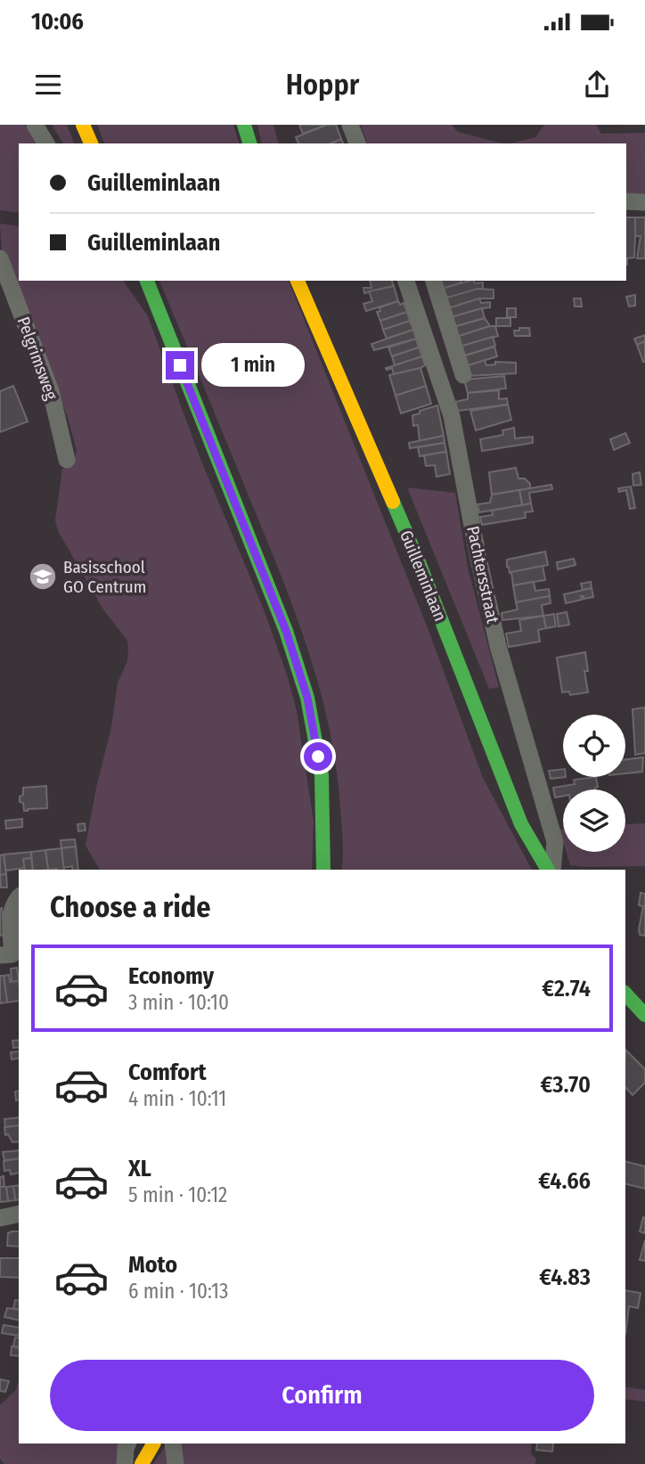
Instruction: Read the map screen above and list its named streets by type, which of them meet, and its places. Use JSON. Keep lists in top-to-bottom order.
{
  "streets": {
    "main road": ["Guilleminlaan"],
    "street": ["Pelgrimsweg", "Pachtersstraat"]
  },
  "places": {
    "school or university": ["Basisschool GO Centrum"]
  },
  "page": {
    "status": "10:06",
    "header": "Hoppr",
    "banner": ["Guilleminlaan", "Guilleminlaan"],
    "bubble": "1 min",
    "heading": "Choose a ride",
    "list": [
      {
        "name": "Economy",
        "note": "3 min · 10:10",
        "value": "€2.74"
      },
      {
        "name": "Comfort",
        "note": "4 min · 10:11",
        "value": "€3.70"
      },
      {
        "name": "XL",
        "note": "5 min · 10:12",
        "value": "€4.66"
      },
      {
        "name": "Moto",
        "note": "6 min · 10:13",
        "value": "€4.83"
      }
    ],
    "buttons": "Confirm"
  }
}
